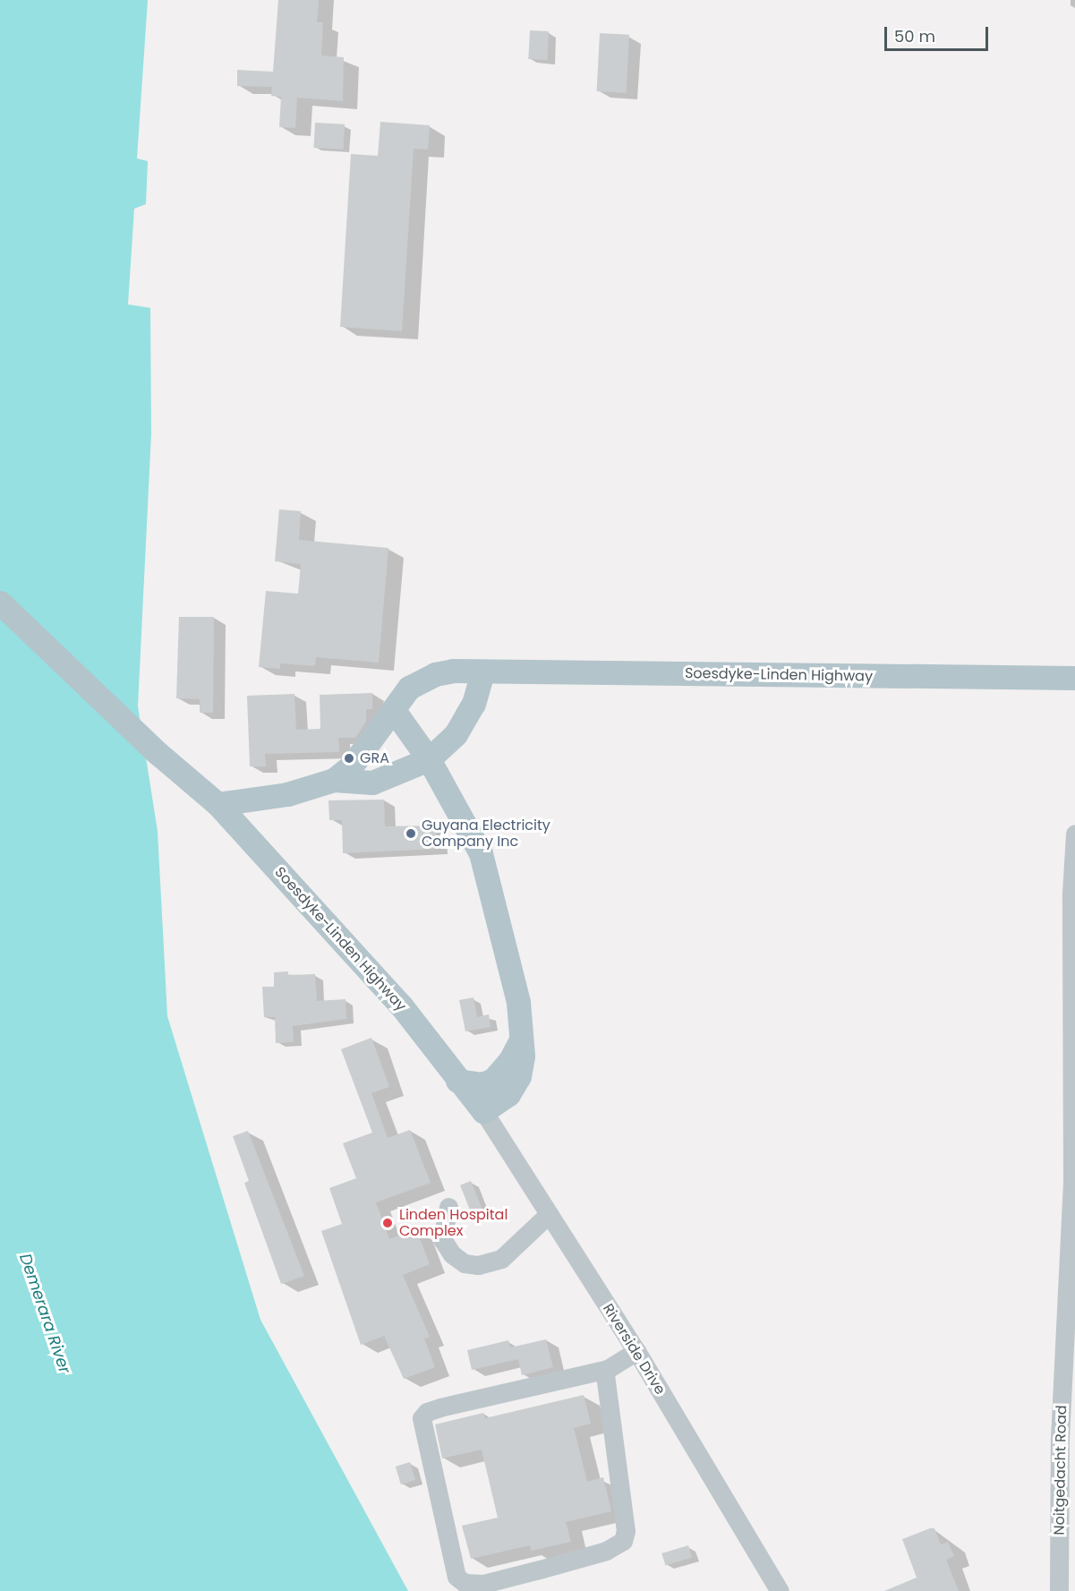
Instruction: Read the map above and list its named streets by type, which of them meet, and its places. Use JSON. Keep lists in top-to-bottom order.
{
  "streets": {
    "main road": ["Soesdyke-Linden Highway"],
    "street": ["Riverside Drive", "Noitgedacht Road"]
  },
  "crossings": [
    ["Soesdyke-Linden Highway", "Riverside Drive"]
  ],
  "water": ["Demerara River"],
  "places": ["GRA", "Guyana Electricity Company Inc", "Linden Hospital Complex"],
  "scale_bar": "50 m"
}
